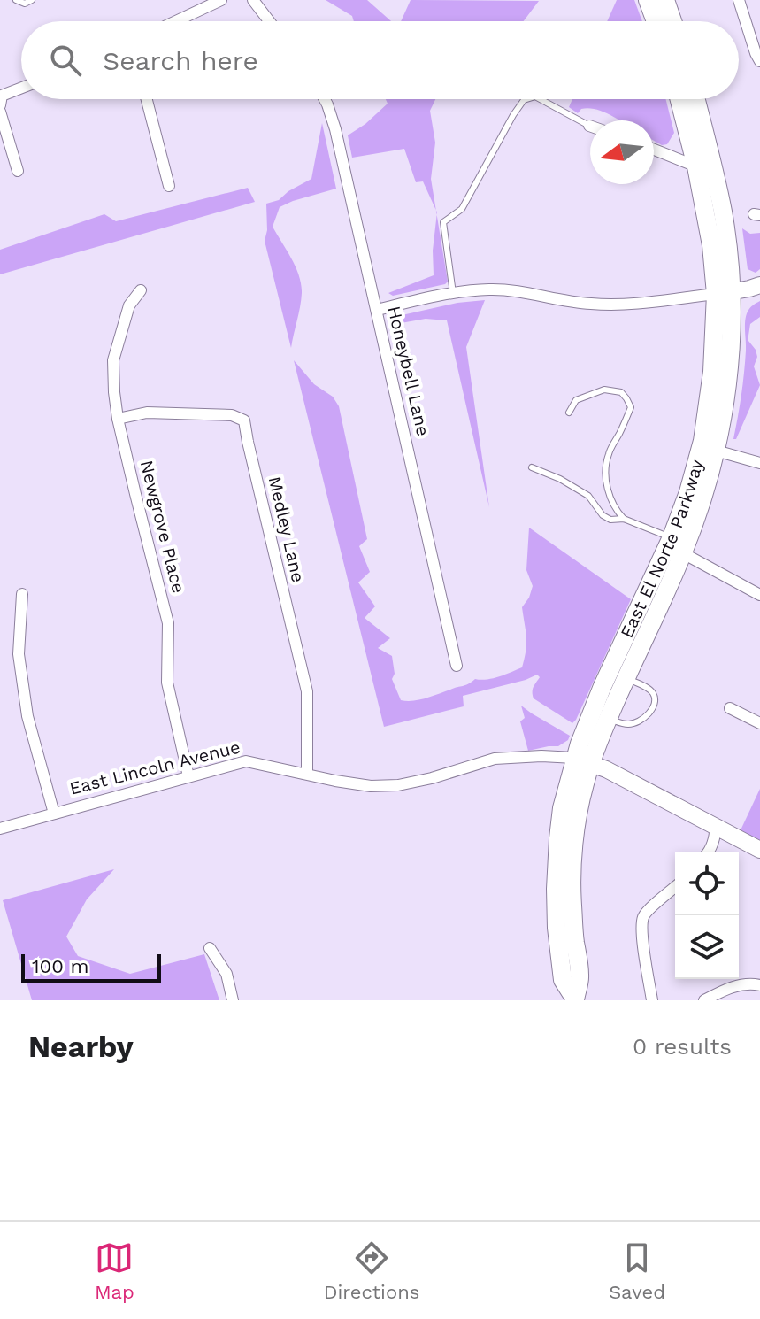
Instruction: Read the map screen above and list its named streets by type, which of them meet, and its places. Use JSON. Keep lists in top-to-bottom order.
{
  "streets": {
    "main road": ["East El Norte Parkway", "East Lincoln Avenue"],
    "street": ["Honeybell Lane", "Newgrove Place", "Medley Lane"]
  },
  "crossings": [
    ["Newgrove Place", "Medley Lane"],
    ["Newgrove Place", "East Lincoln Avenue"],
    ["Medley Lane", "East Lincoln Avenue"],
    ["East El Norte Parkway", "East Lincoln Avenue"]
  ],
  "scale_bar": "100 m",
  "north": "left",
  "page": {
    "search": "Search here",
    "scale": "100 m",
    "heading": ["Nearby", "0 results"],
    "nav": ["Map", "Directions", "Saved"]
  }
}
